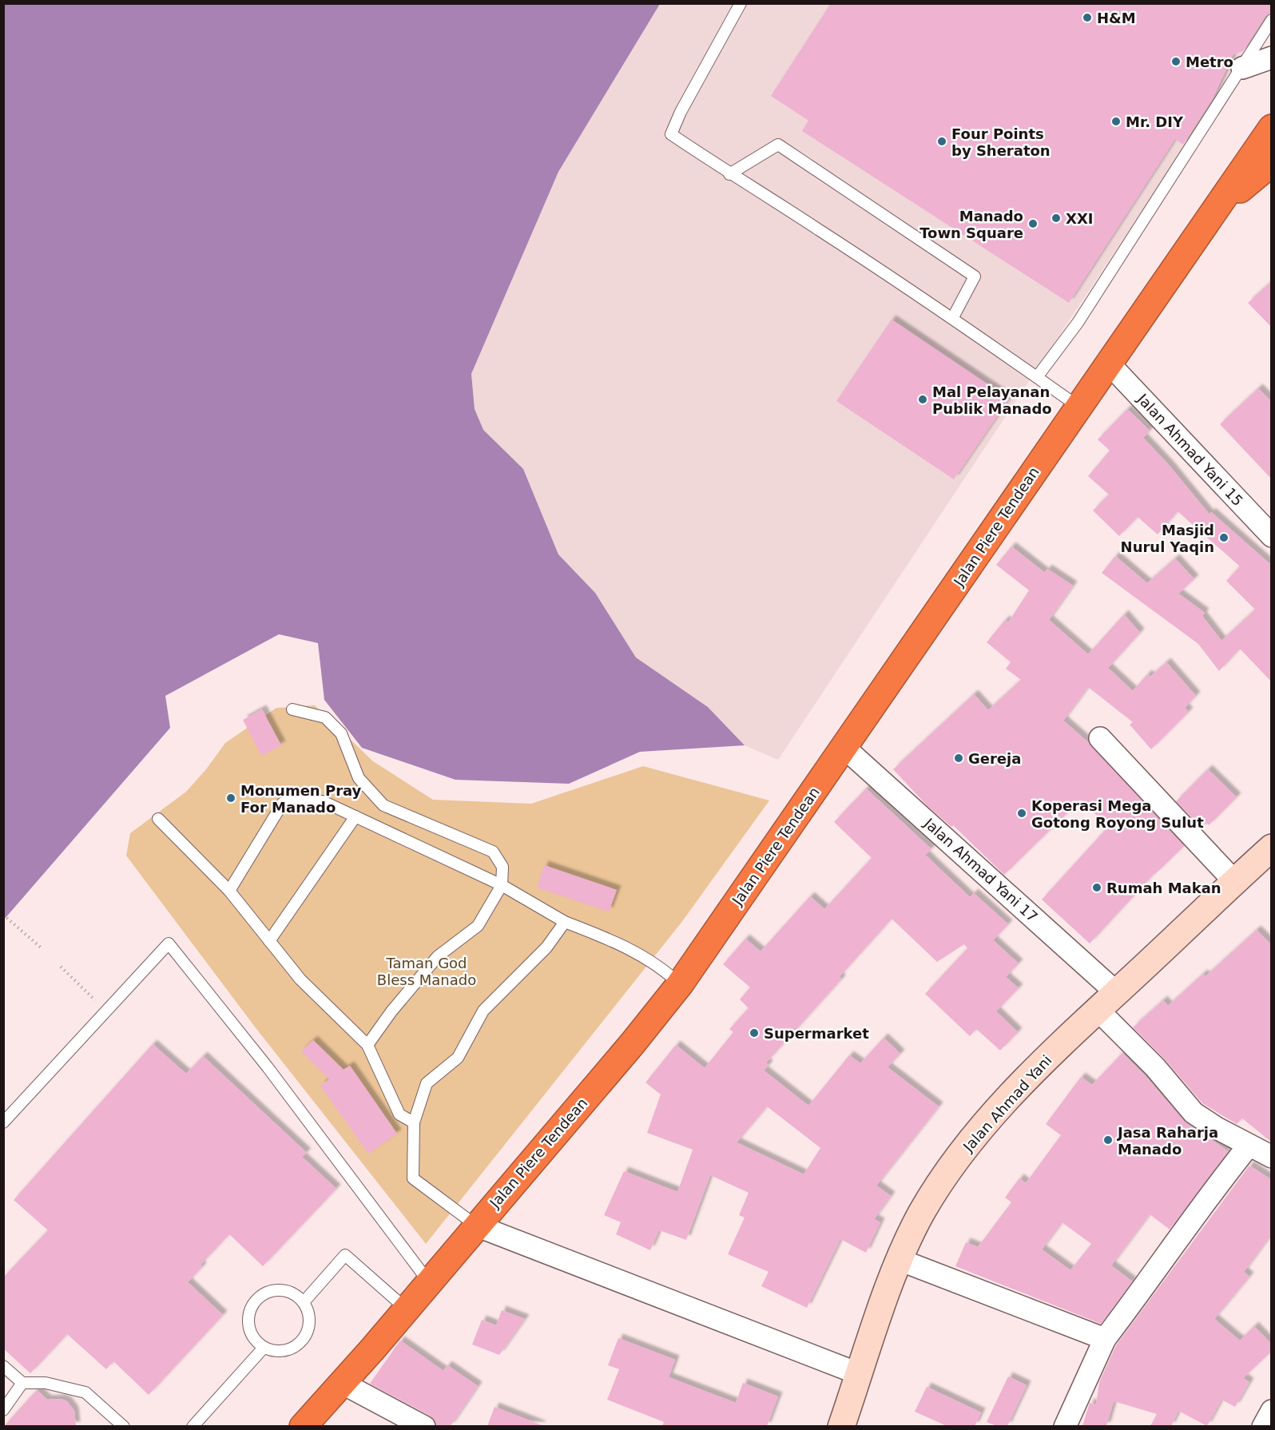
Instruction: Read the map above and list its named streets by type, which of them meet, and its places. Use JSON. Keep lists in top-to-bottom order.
{
  "streets": {
    "highway": ["Jalan Piere Tendean"],
    "main road": ["Jalan Ahmad Yani"],
    "street": ["Jalan Ahmad Yani 15", "Jalan Ahmad Yani 17"]
  },
  "crossings": [
    ["Jalan Ahmad Yani 15", "Jalan Piere Tendean"],
    ["Jalan Piere Tendean", "Jalan Ahmad Yani 17"],
    ["Jalan Ahmad Yani 17", "Jalan Ahmad Yani"]
  ],
  "parks": ["Taman God Bless Manado"],
  "places": [
    "H&M",
    "Metro",
    "Mr. DIY",
    "Four Points by Sheraton",
    "XXI",
    "Manado Town Square",
    "Mal Pelayanan Publik Manado",
    "Masjid Nurul Yaqin",
    "Gereja",
    "Monumen Pray For Manado",
    "Koperasi Mega Gotong Royong Sulut",
    "Rumah Makan",
    "Supermarket",
    "Jasa Raharja Manado"
  ]
}
